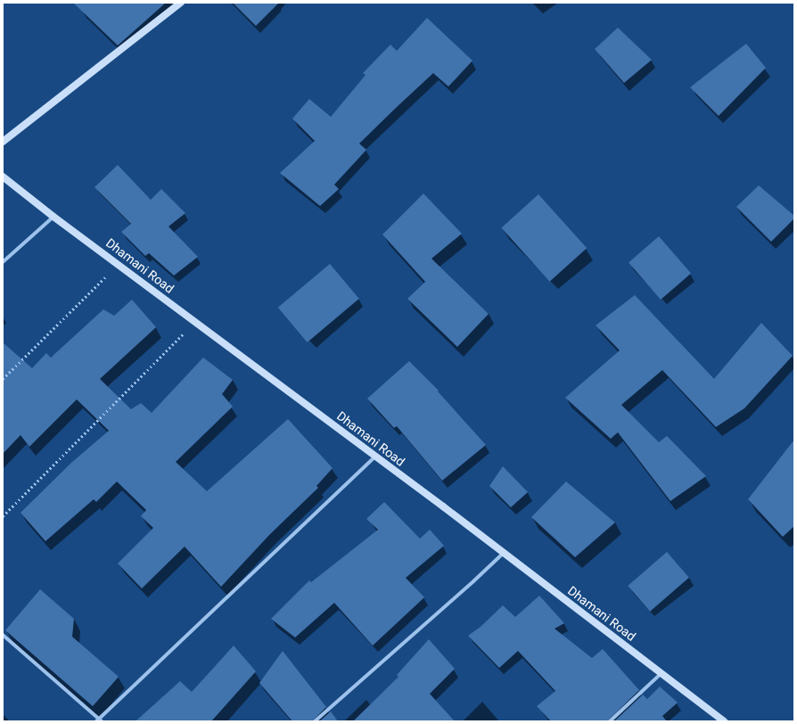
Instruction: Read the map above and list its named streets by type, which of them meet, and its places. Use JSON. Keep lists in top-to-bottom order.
{
  "streets": {
    "main road": ["Dhamani Road"]
  }
}
